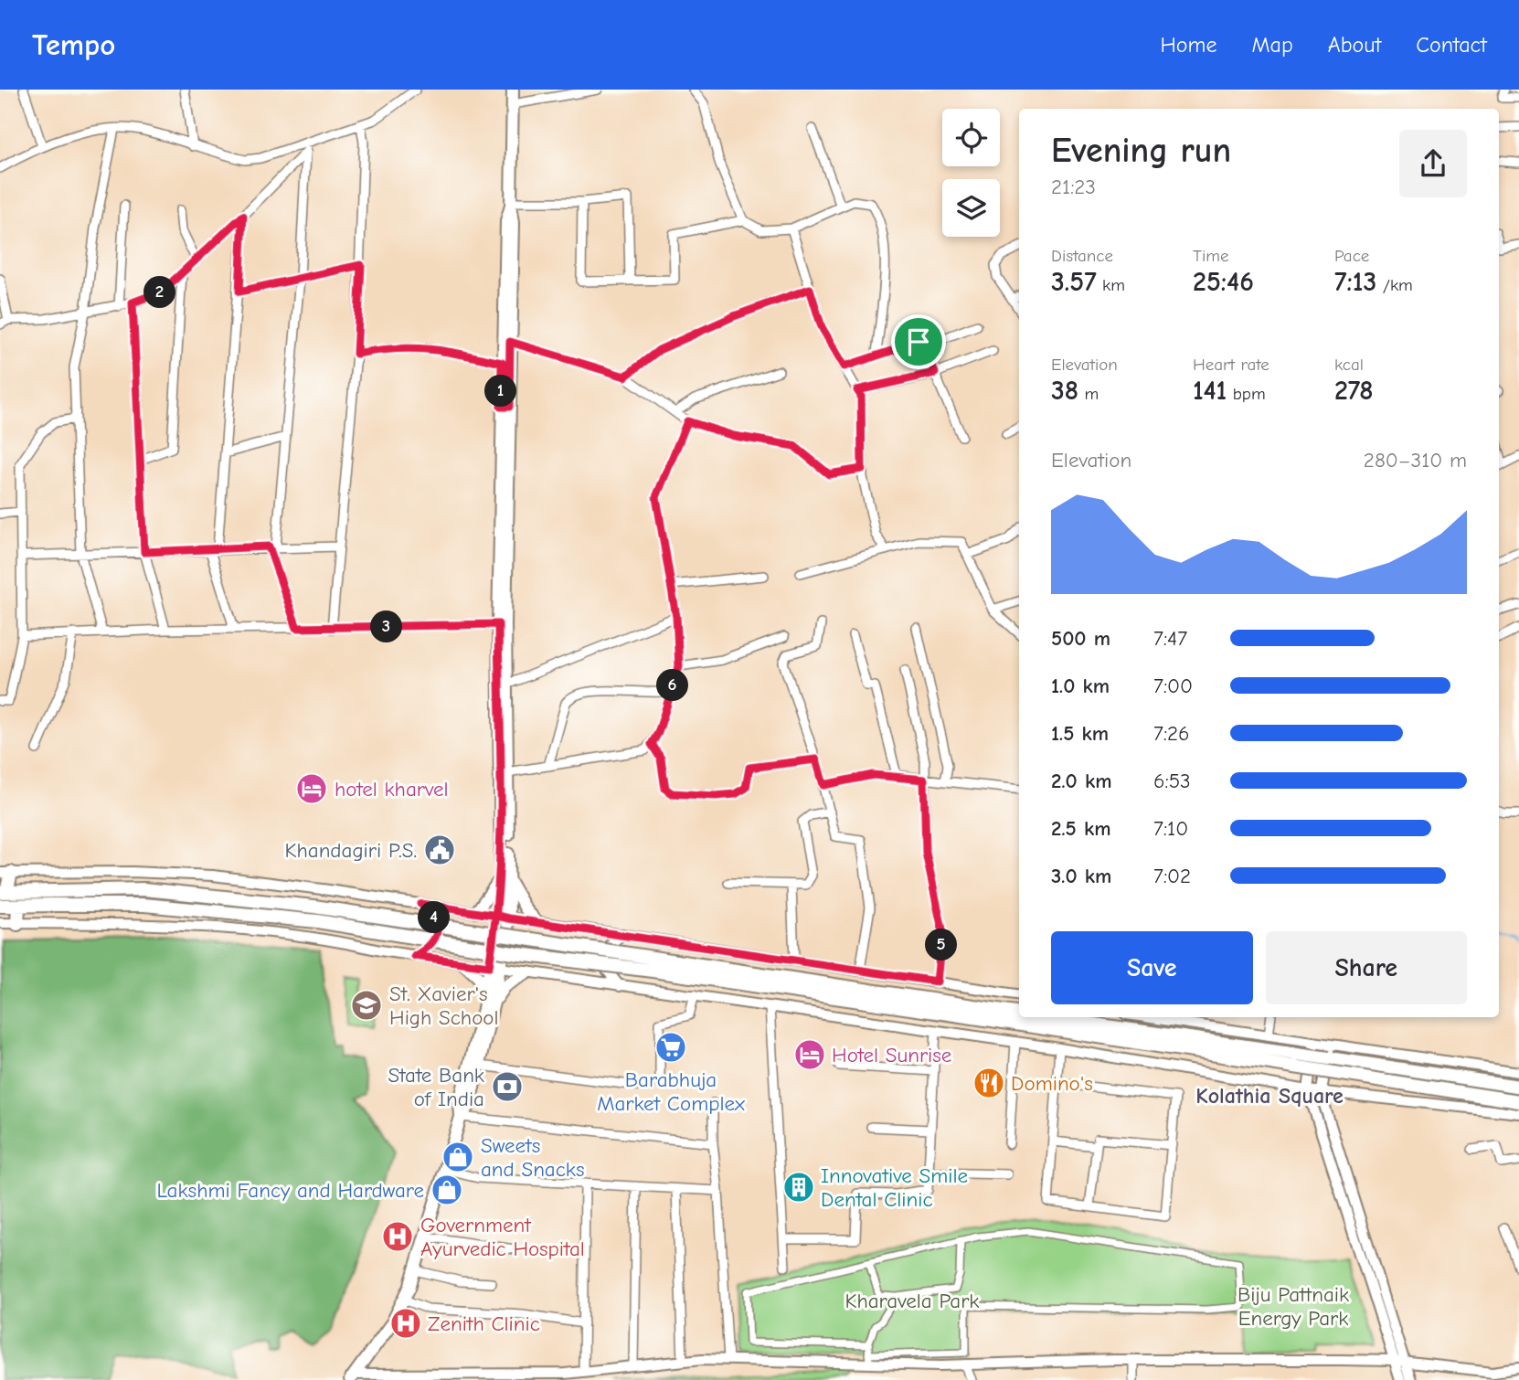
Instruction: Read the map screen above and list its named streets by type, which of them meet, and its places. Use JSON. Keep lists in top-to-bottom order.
{
  "districts": ["Kolathia Square"],
  "parks": ["Biju Pattnaik Energy Park", "Kharavela Park"],
  "places": {
    "hotel": ["hotel kharvel", "Hotel Sunrise"],
    "public building": ["Khandagiri P.S."],
    "school or university": ["St. Xavier's High School"],
    "supermarket": ["Barabhuja Market Complex"],
    "restaurant": ["Domino's"],
    "bank": ["State Bank of India"],
    "shop": ["Sweets and Snacks", "Lakshmi Fancy and Hardware"],
    "building": ["Innovative Smile Dental Clinic"],
    "hospital": ["Government Ayurvedic Hospital", "Zenith Clinic"]
  },
  "page": {
    "header": "Tempo",
    "nav": [
      "Home",
      "Map",
      "About",
      "Contact"
    ],
    "heading": ["Evening run", "21:23"],
    "stats": [
      ["Distance", "3.57 km"],
      ["Time", "25:46"],
      ["Pace", "7:13 /km"],
      ["Elevation", "38 m"],
      ["Heart rate", "141 bpm"],
      ["kcal", "278"]
    ],
    "pins": [
      "2",
      "1",
      "3",
      "6",
      "4",
      "5"
    ],
    "chart": ["Elevation", "280–310 m"],
    "list": [
      {
        "name": "500 m",
        "note": "7:47"
      },
      {
        "name": "1.0 km",
        "note": "7:00"
      },
      {
        "name": "1.5 km",
        "note": "7:26"
      },
      {
        "name": "2.0 km",
        "note": "6:53"
      },
      {
        "name": "2.5 km",
        "note": "7:10"
      },
      {
        "name": "3.0 km",
        "note": "7:02"
      }
    ],
    "buttons": ["Save", "Share"]
  }
}
